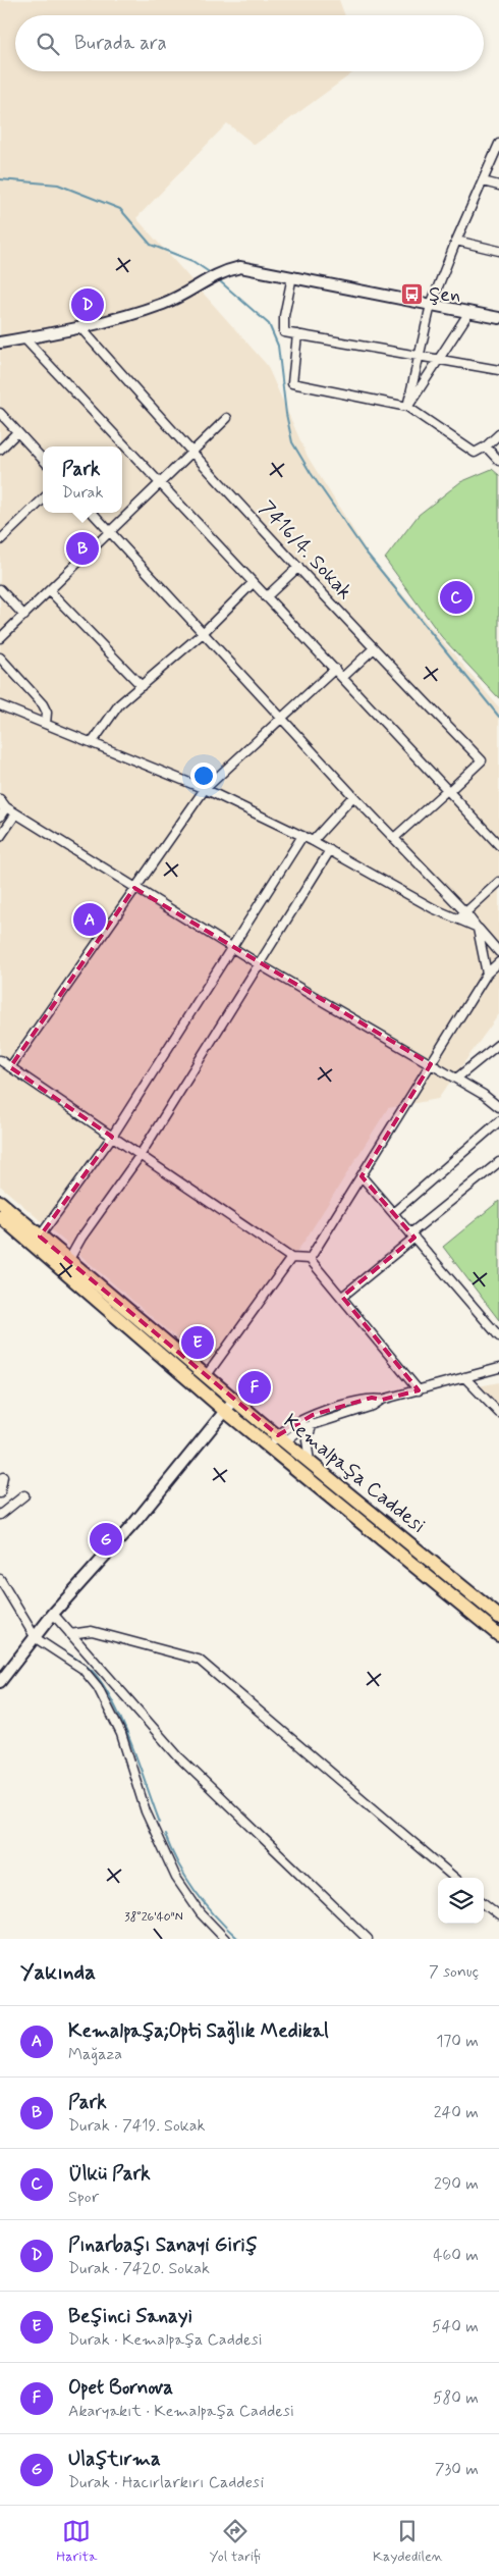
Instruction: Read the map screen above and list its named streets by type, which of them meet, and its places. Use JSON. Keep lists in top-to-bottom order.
{
  "streets": {
    "main road": ["Kemalpaşa Caddesi"],
    "street": ["7416/4. Sokak"]
  },
  "places": {
    "bus stop": ["Şen"]
  },
  "page": {
    "search": "Burada ara",
    "pins": [
      "D",
      "B",
      "C",
      "A",
      "E",
      "F",
      "G"
    ],
    "popup": ["Park", "Durak"],
    "heading": ["Yakında", "7 sonuç"],
    "list": [
      {
        "mark": "A",
        "name": "Kemalpaşa;Opti Sağlık Medikal",
        "note": "Mağaza",
        "value": "170 m"
      },
      {
        "mark": "B",
        "name": "Park",
        "note": "Durak · 7419. Sokak",
        "value": "240 m"
      },
      {
        "mark": "C",
        "name": "Ülkü Park",
        "note": "Spor",
        "value": "290 m"
      },
      {
        "mark": "D",
        "name": "Pınarbaşı Sanayi Giriş",
        "note": "Durak · 7420. Sokak",
        "value": "460 m"
      },
      {
        "mark": "E",
        "name": "Beşinci Sanayi",
        "note": "Durak · Kemalpaşa Caddesi",
        "value": "540 m"
      },
      {
        "mark": "F",
        "name": "Opet Bornova",
        "note": "Akaryakıt · Kemalpaşa Caddesi",
        "value": "580 m"
      },
      {
        "mark": "G",
        "name": "Ulaştırma",
        "note": "Durak · Hacırlarkırı Caddesi",
        "value": "730 m"
      }
    ],
    "nav": ["Harita", "Yol tarifi", "Kaydedilen"]
  },
  "coordinates": ["38°26'40\"N"]
}
